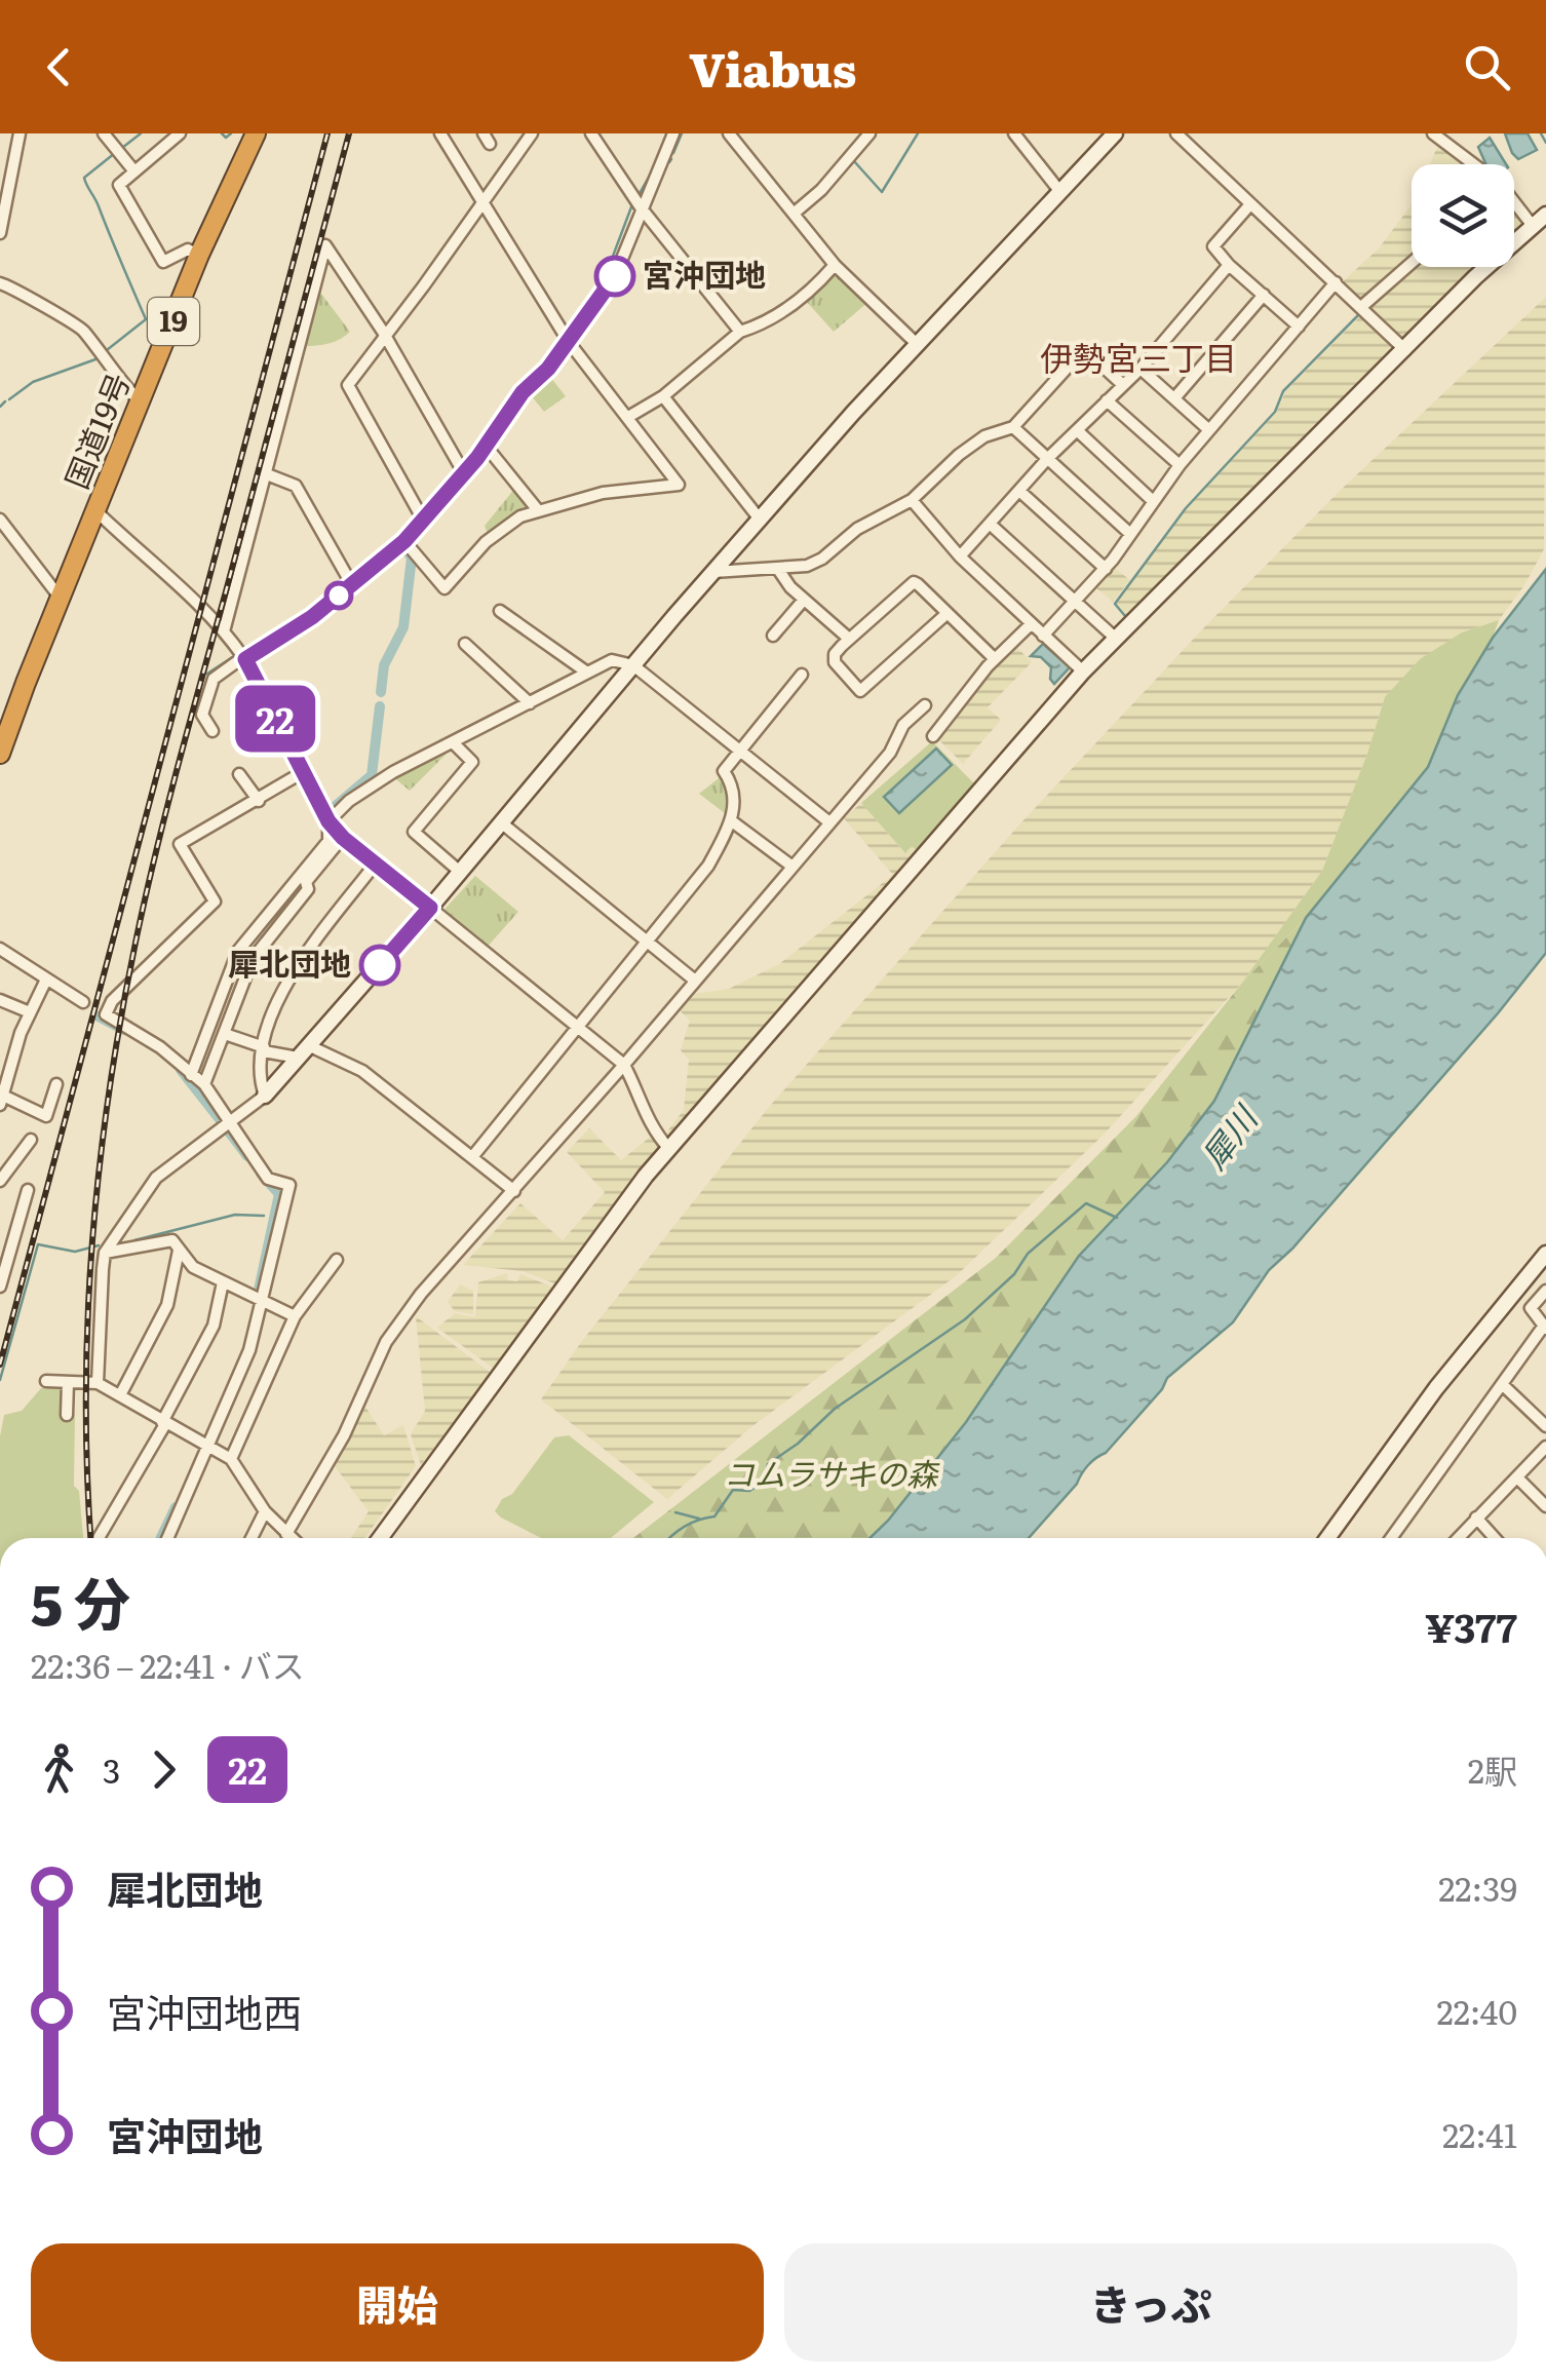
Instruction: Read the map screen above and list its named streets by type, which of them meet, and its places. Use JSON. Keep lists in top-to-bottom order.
{
  "streets": {
    "highway": ["19", "国道19号"]
  },
  "districts": ["伊勢宮三丁目"],
  "water": ["犀川"],
  "parks": ["コムラサキの森"],
  "places": ["宮沖団地", "犀北団地"],
  "lines": ["bus line 22"],
  "page": {
    "header": "Viabus",
    "on_map": "22",
    "heading": ["5 分", "22:36 – 22:41 · バス", "¥377"],
    "legs": ["3", "22", "2駅"],
    "list": [
      {
        "name": "犀北団地",
        "value": "22:39"
      },
      {
        "name": "宮沖団地西",
        "value": "22:40"
      },
      {
        "name": "宮沖団地",
        "value": "22:41"
      }
    ],
    "buttons": ["開始", "きっぷ"]
  }
}
